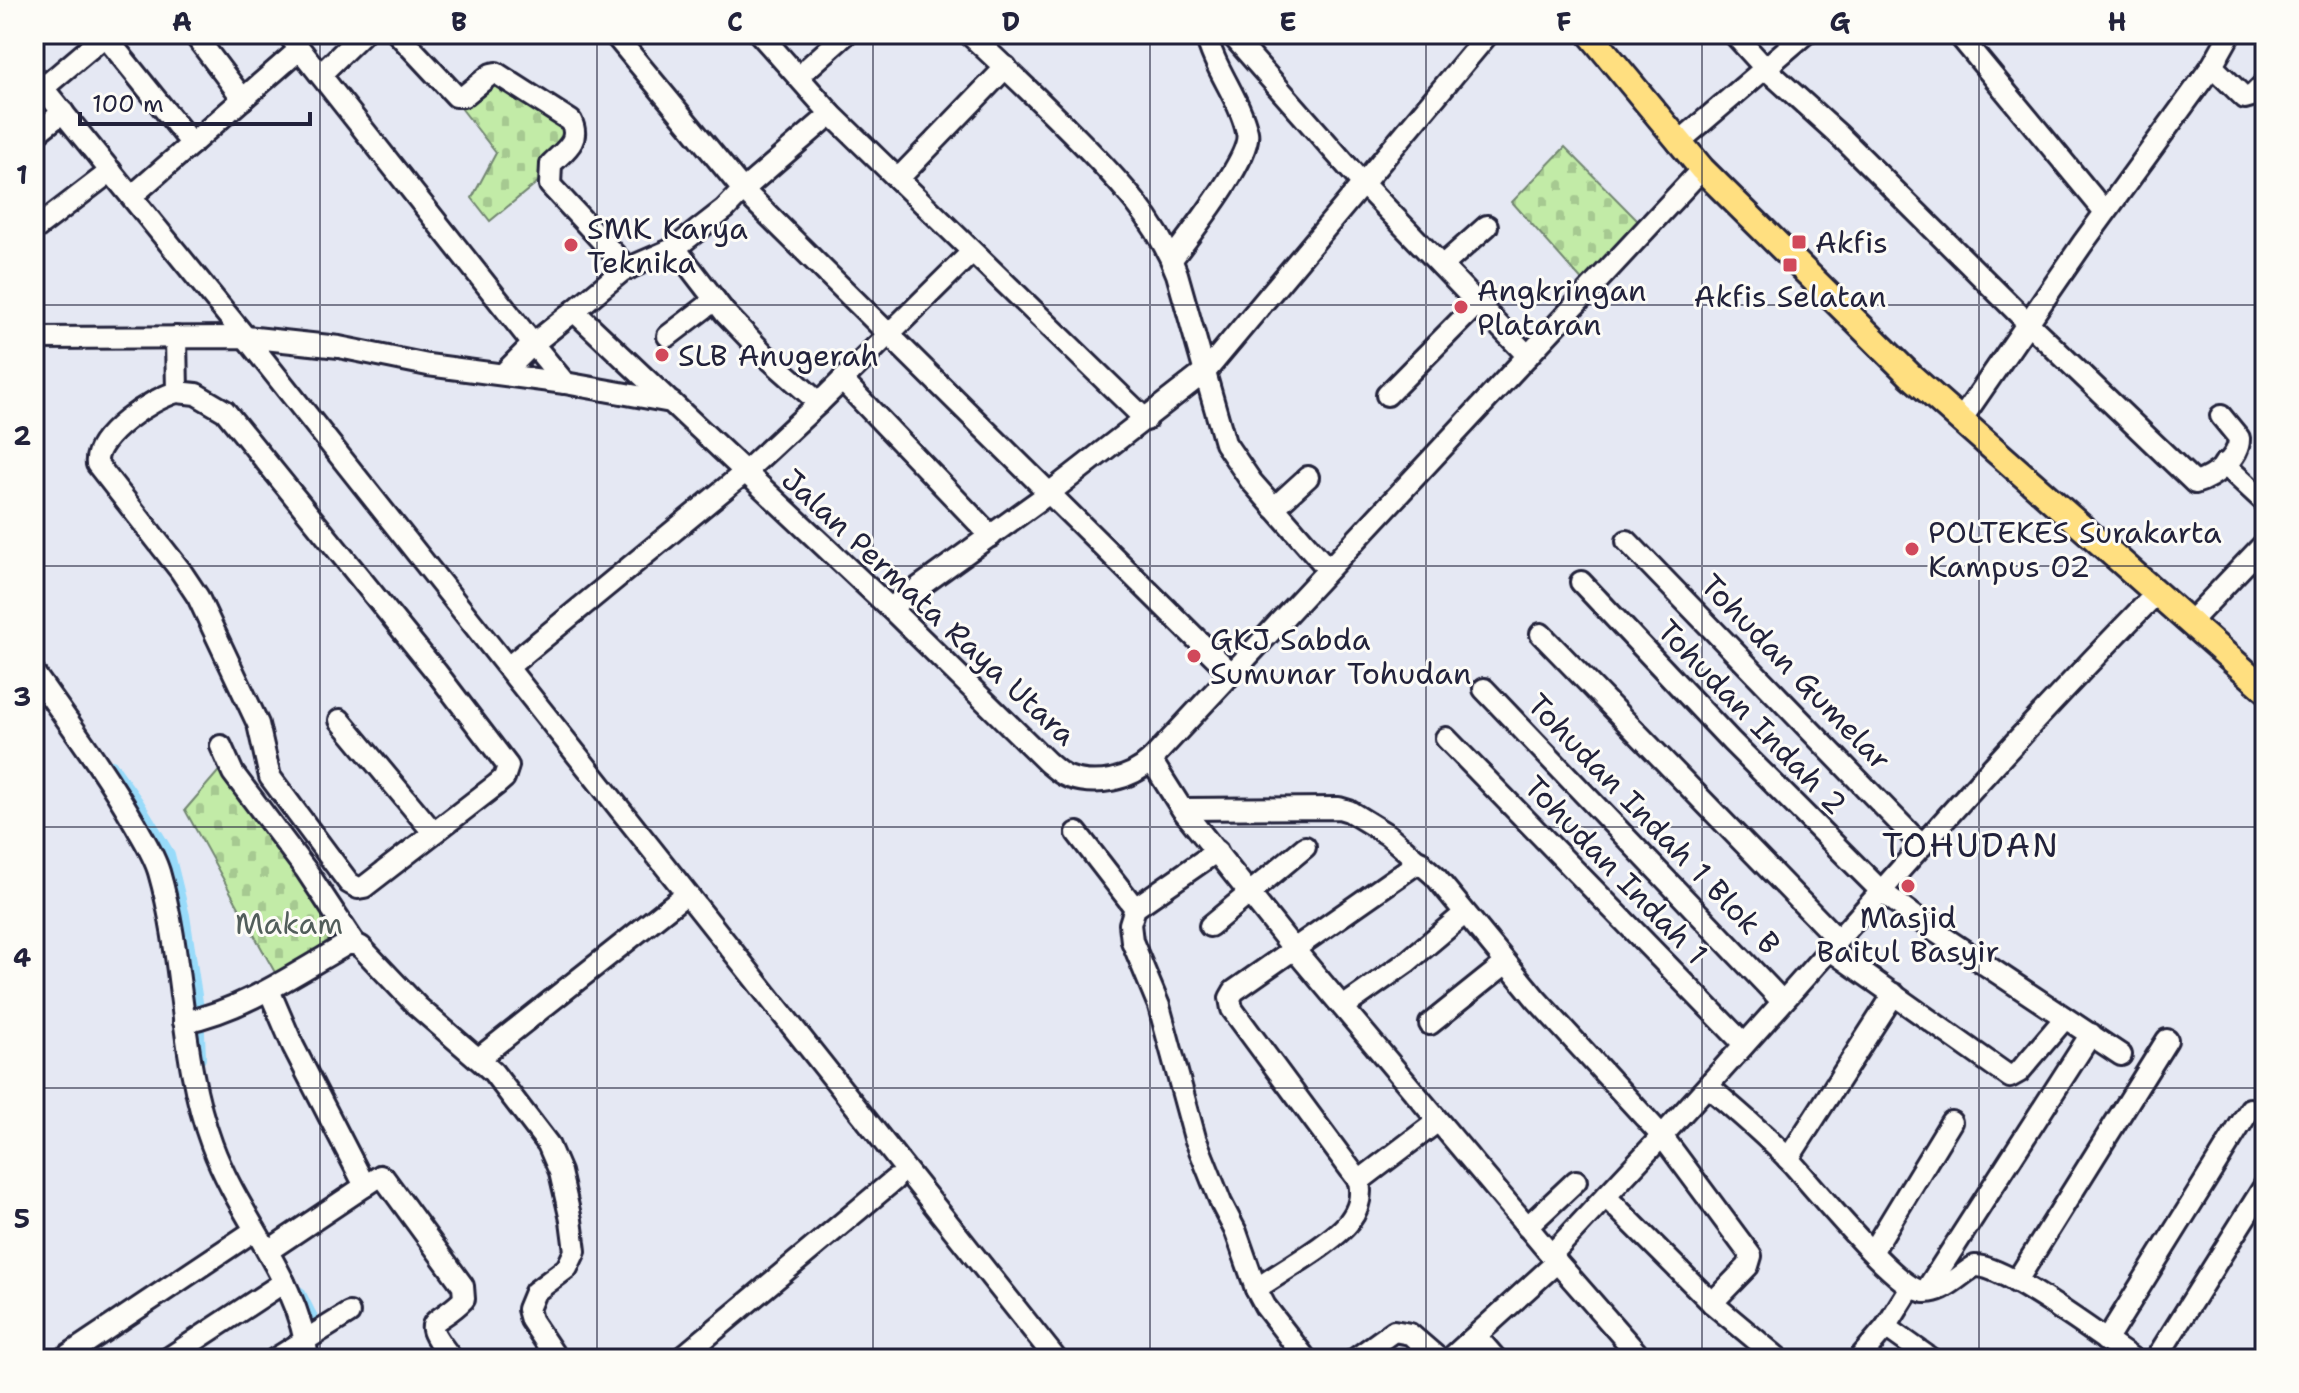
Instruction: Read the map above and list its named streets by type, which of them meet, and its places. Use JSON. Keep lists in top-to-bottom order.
{
  "streets": {
    "street": [
      "Jalan Permata Raya Utara",
      "Tohudan Gumelar",
      "Tohudan Indah 2",
      "Tohudan Indah 1 Blok B",
      "Tohudan Indah 1"
    ]
  },
  "districts": ["TOHUDAN"],
  "parks": ["Makam"],
  "places": {
    "transit": ["Akfis", "Akfis Selatan"],
    "other": [
      "SMK Karya Teknika",
      "Angkringan Plataran",
      "SLB Anugerah",
      "POLTEKES Surakarta Kampus 02",
      "GKJ Sabda Sumunar Tohudan",
      "Masjid Baitul Basyir"
    ]
  },
  "scale_bar": "100 m",
  "grid": {
    "columns": [
      "A",
      "B",
      "C",
      "D",
      "E",
      "F",
      "G",
      "H"
    ],
    "rows": [
      "1",
      "2",
      "3",
      "4",
      "5"
    ]
  }
}
